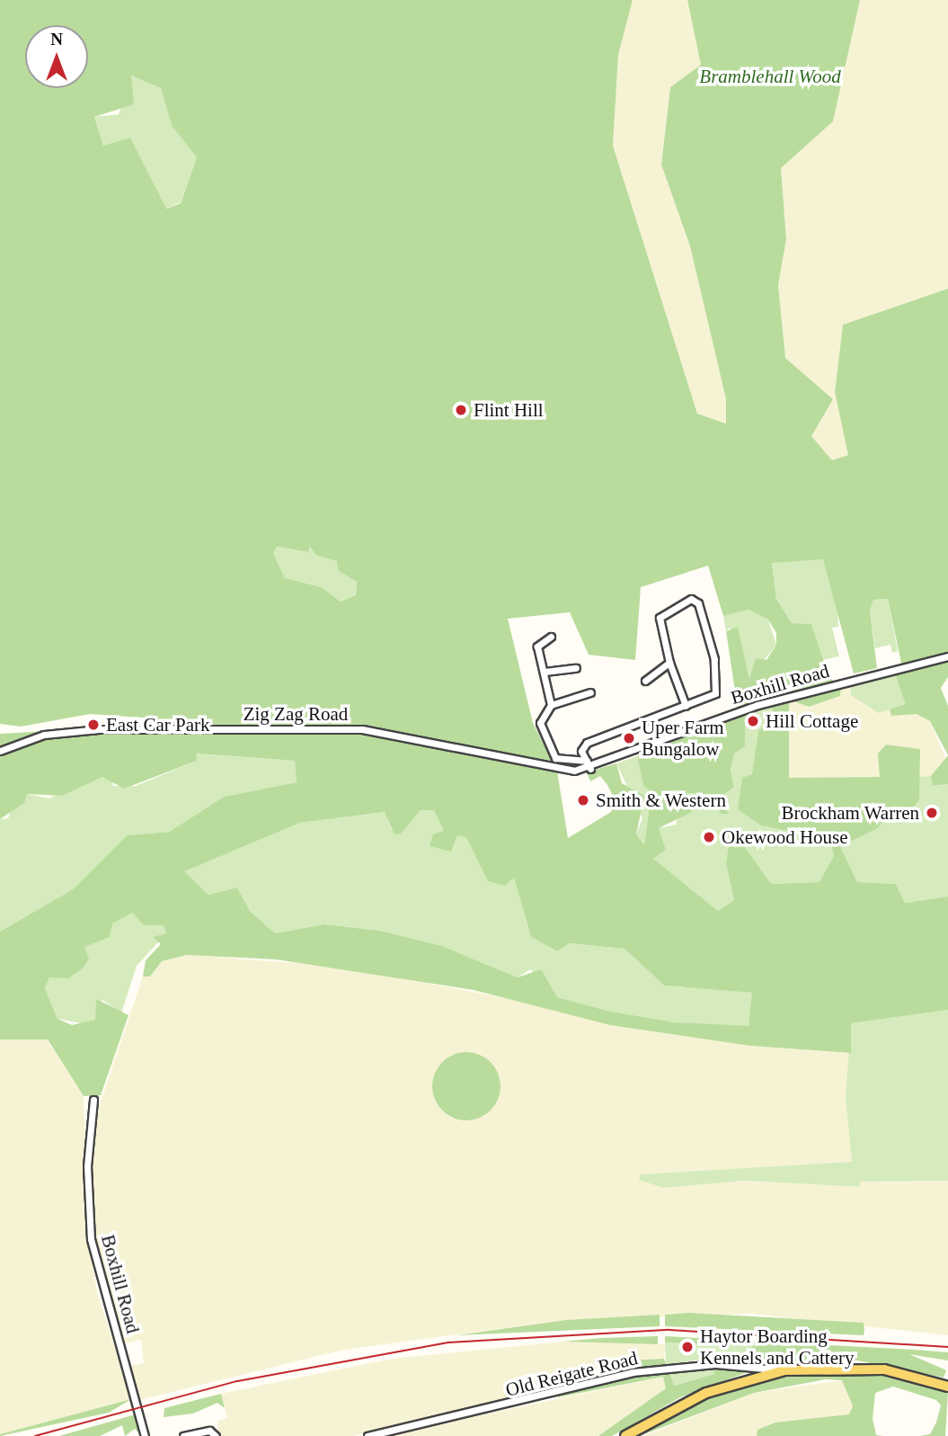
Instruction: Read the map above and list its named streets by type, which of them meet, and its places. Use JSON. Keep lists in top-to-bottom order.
{
  "streets": {
    "street": ["Boxhill Road", "Zig Zag Road", "Old Reigate Road"]
  },
  "crossings": [
    ["Boxhill Road", "Zig Zag Road"]
  ],
  "parks": ["Bramblehall Wood"],
  "places": [
    "Flint Hill",
    "Hill Cottage",
    "East Car Park",
    "Uper Farm Bungalow",
    "Smith & Western",
    "Brockham Warren",
    "Okewood House",
    "Haytor Boarding Kennels and Cattery"
  ],
  "north": "top"
}
